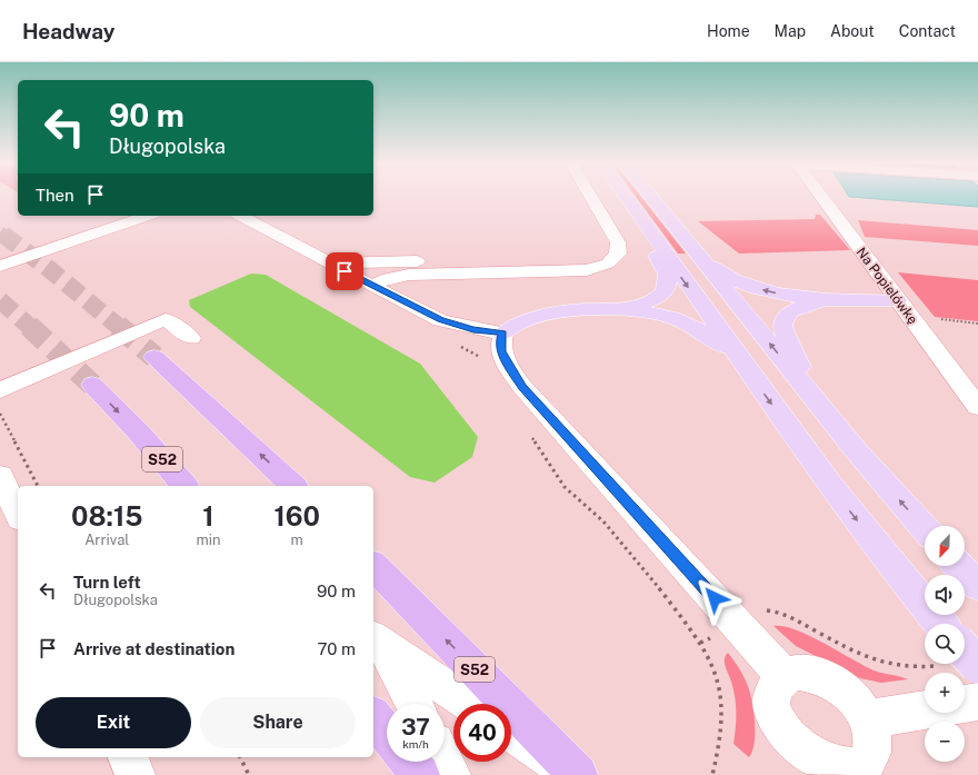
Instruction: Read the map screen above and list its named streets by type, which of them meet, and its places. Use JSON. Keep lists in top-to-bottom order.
{
  "streets": {
    "highway": ["S52"],
    "street": ["Na Popielówkę"]
  },
  "north": "bottom left",
  "page": {
    "header": "Headway",
    "nav": [
      "Home",
      "Map",
      "About",
      "Contact"
    ],
    "turn": ["90 m", "Długopolska"],
    "then": "Then",
    "eta": [
      "08:15",
      "Arrival",
      "1",
      "min",
      "160",
      "m"
    ],
    "map_buttons": ["+", "−"],
    "list": [
      {
        "name": "Turn left",
        "note": "Długopolska",
        "value": "90 m"
      },
      {
        "name": "Arrive at destination",
        "value": "70 m"
      }
    ],
    "buttons": ["Exit", "Share"],
    "speed": "37 km/h",
    "limit": "40"
  }
}
